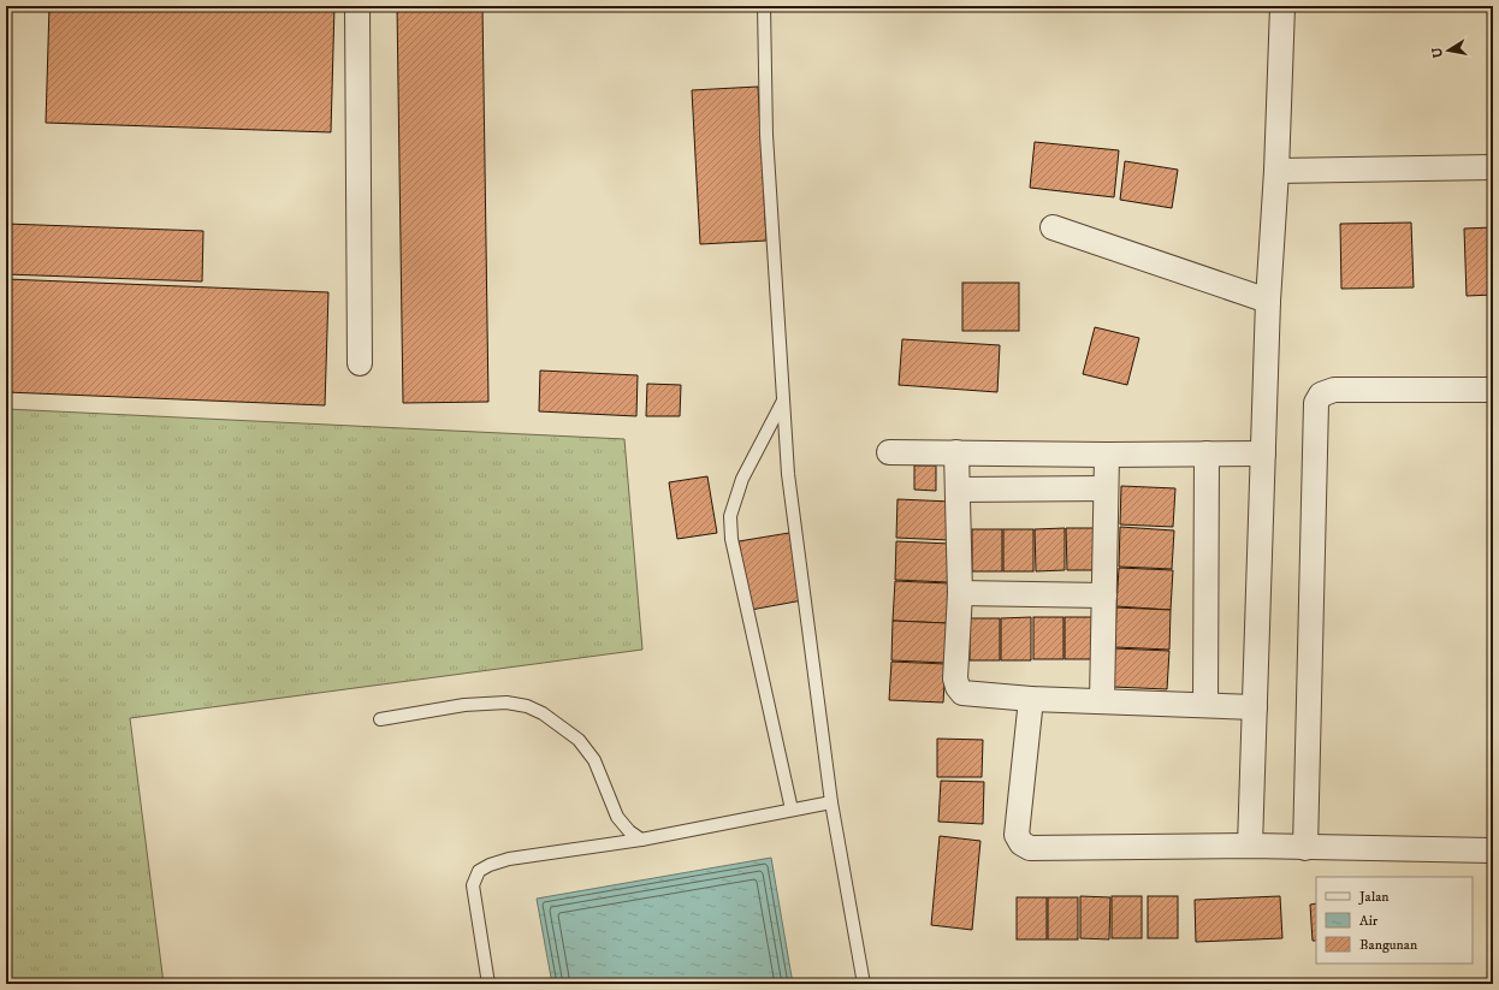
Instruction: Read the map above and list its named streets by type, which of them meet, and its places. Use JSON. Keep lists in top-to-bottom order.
{
  "legend": ["Jalan", "Air", "Bangunan"],
  "north": "left"
}
